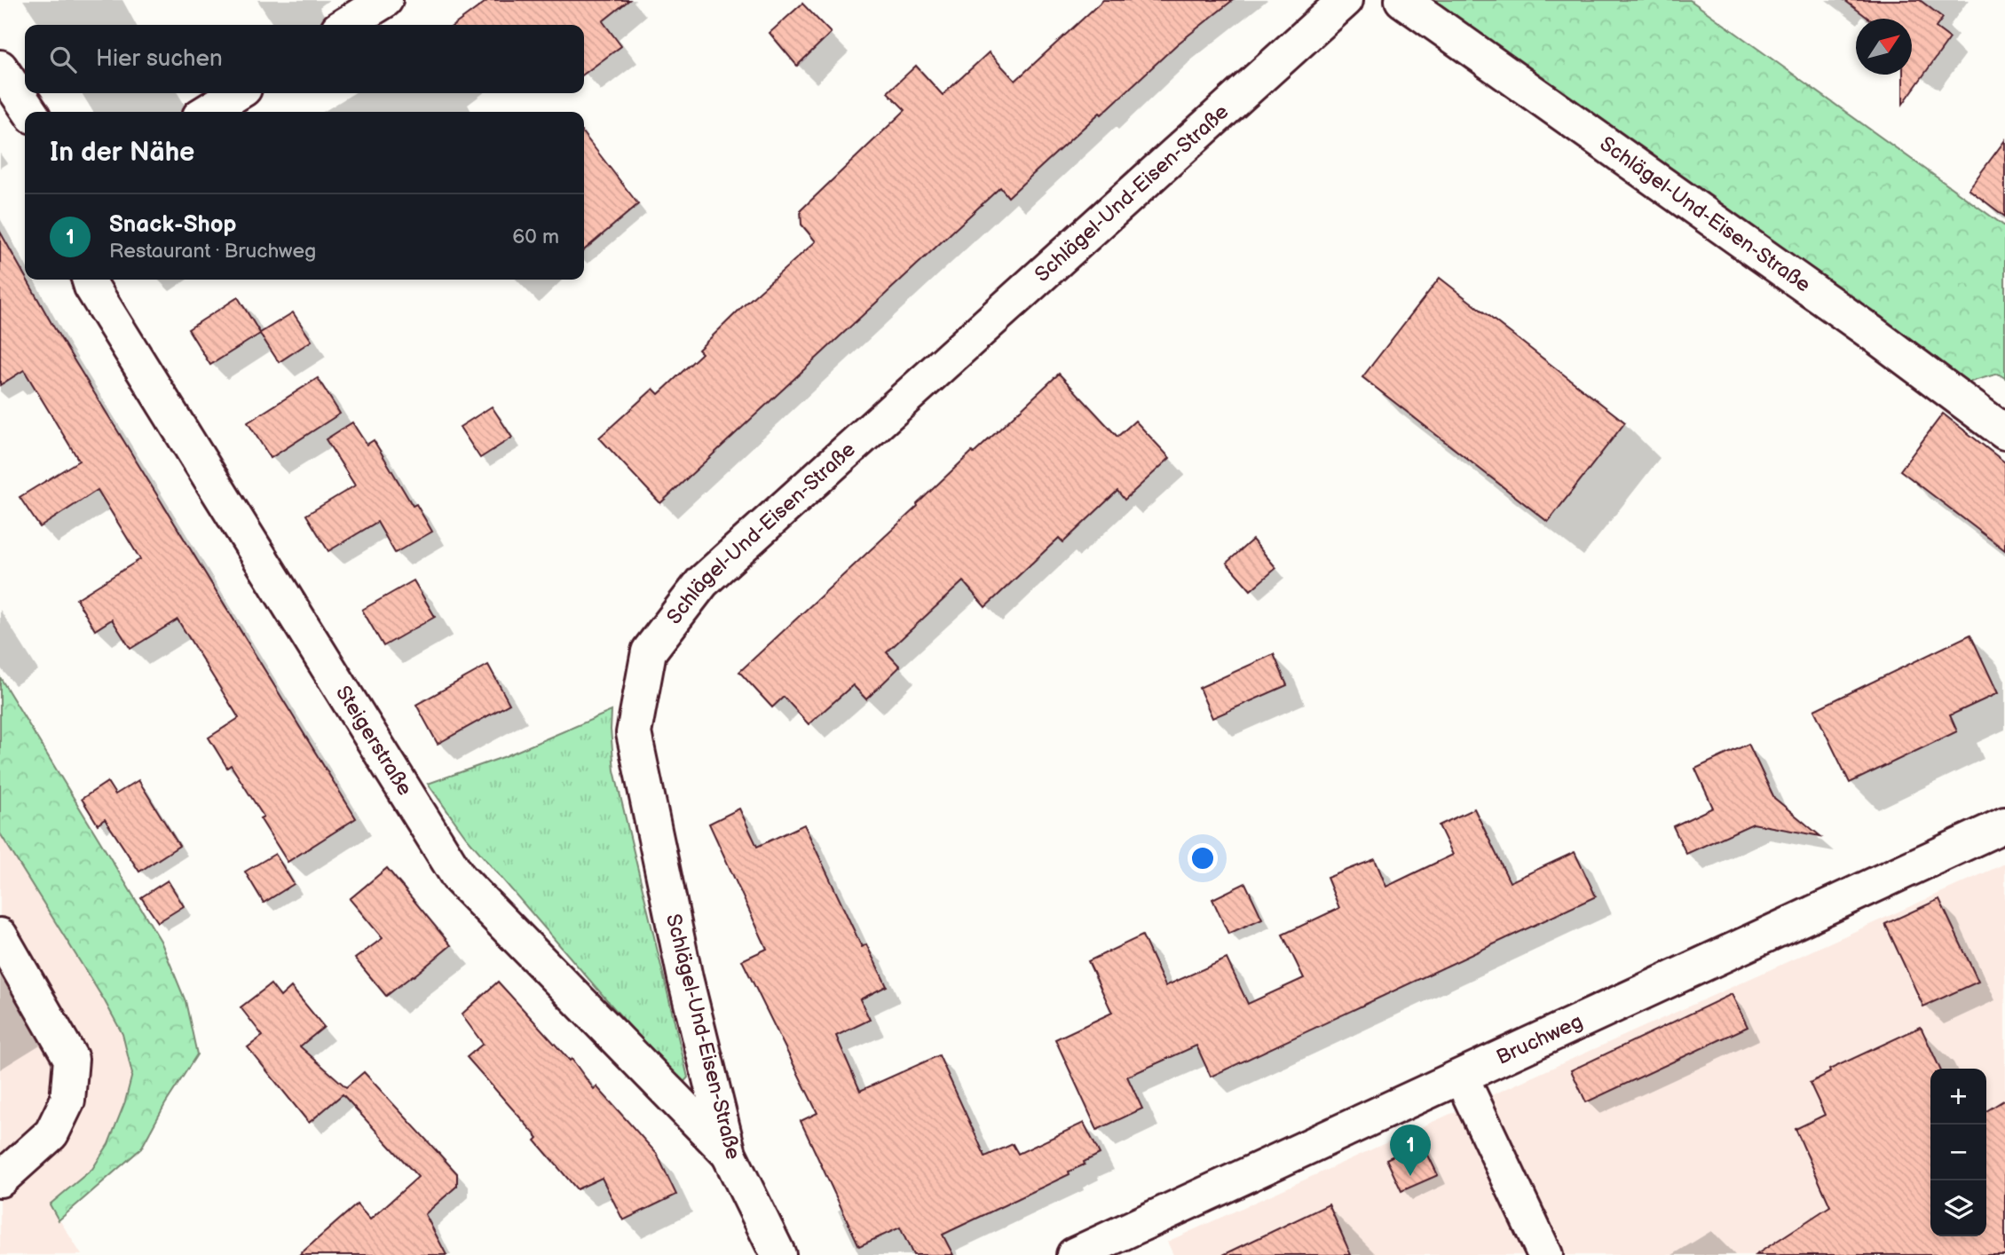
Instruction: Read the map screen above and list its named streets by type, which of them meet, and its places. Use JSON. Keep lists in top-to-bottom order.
{
  "streets": {
    "street": ["Schlägel-Und-Eisen-Straße", "Steigerstraße", "Bruchweg"]
  },
  "crossings": [
    ["Schlägel-Und-Eisen-Straße", "Steigerstraße"]
  ],
  "north": "top right",
  "page": {
    "search": "Hier suchen",
    "heading": "In der Nähe",
    "list": [
      {
        "mark": "1",
        "name": "Snack-Shop",
        "note": "Restaurant · Bruchweg",
        "value": "60 m"
      }
    ],
    "map_buttons": ["+", "−"],
    "pins": "1"
  }
}
